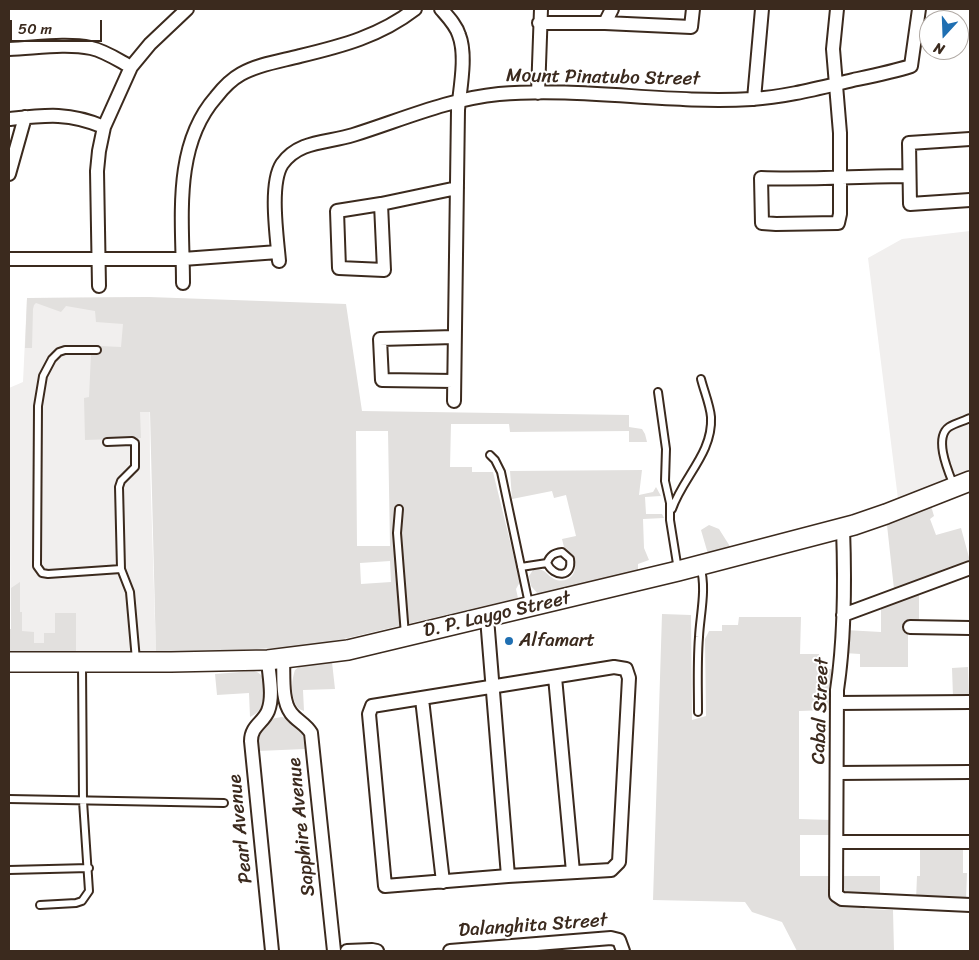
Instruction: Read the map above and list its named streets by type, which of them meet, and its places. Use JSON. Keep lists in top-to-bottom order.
{
  "streets": {
    "main road": ["D. P. Laygo Street"],
    "street": [
      "Mount Pinatubo Street",
      "Cabal Street",
      "Sapphire Avenue",
      "Pearl Avenue",
      "Dalanghita Street"
    ]
  },
  "crossings": [
    ["D. P. Laygo Street", "Cabal Street"]
  ],
  "places": ["Alfamart"],
  "scale_bar": "50 m",
  "north": "bottom"
}
